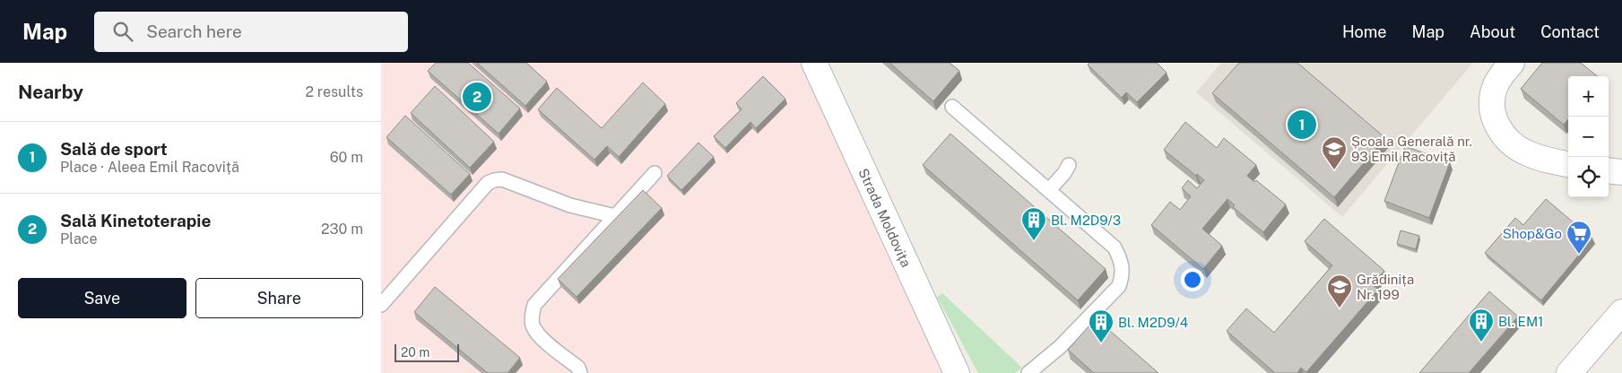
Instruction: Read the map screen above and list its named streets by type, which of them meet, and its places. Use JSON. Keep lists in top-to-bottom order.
{
  "streets": {
    "street": ["Strada Moldovița"]
  },
  "places": {
    "school or university": ["Școala Generală nr. 93 Emil Racoviță", "Grădinița Nr. 199"],
    "building": ["Bl. M2D9/3", "Bl. EM1", "Bl. M2D9/4"],
    "supermarket": ["Shop&Go"]
  },
  "scale_bar": "20 m",
  "page": {
    "header": "Map",
    "search": "Search here",
    "nav": [
      "Home",
      "Map",
      "About",
      "Contact"
    ],
    "heading": ["Nearby", "2 results"],
    "map_buttons": ["+", "−"],
    "pins": ["2", "1"],
    "list": [
      {
        "mark": "1",
        "name": "Sală de sport",
        "note": "Place · Aleea Emil Racoviță",
        "value": "60 m"
      },
      {
        "mark": "2",
        "name": "Sală Kinetoterapie",
        "note": "Place",
        "value": "230 m"
      }
    ],
    "buttons": ["Save", "Share"],
    "scale": "20 m"
  }
}
